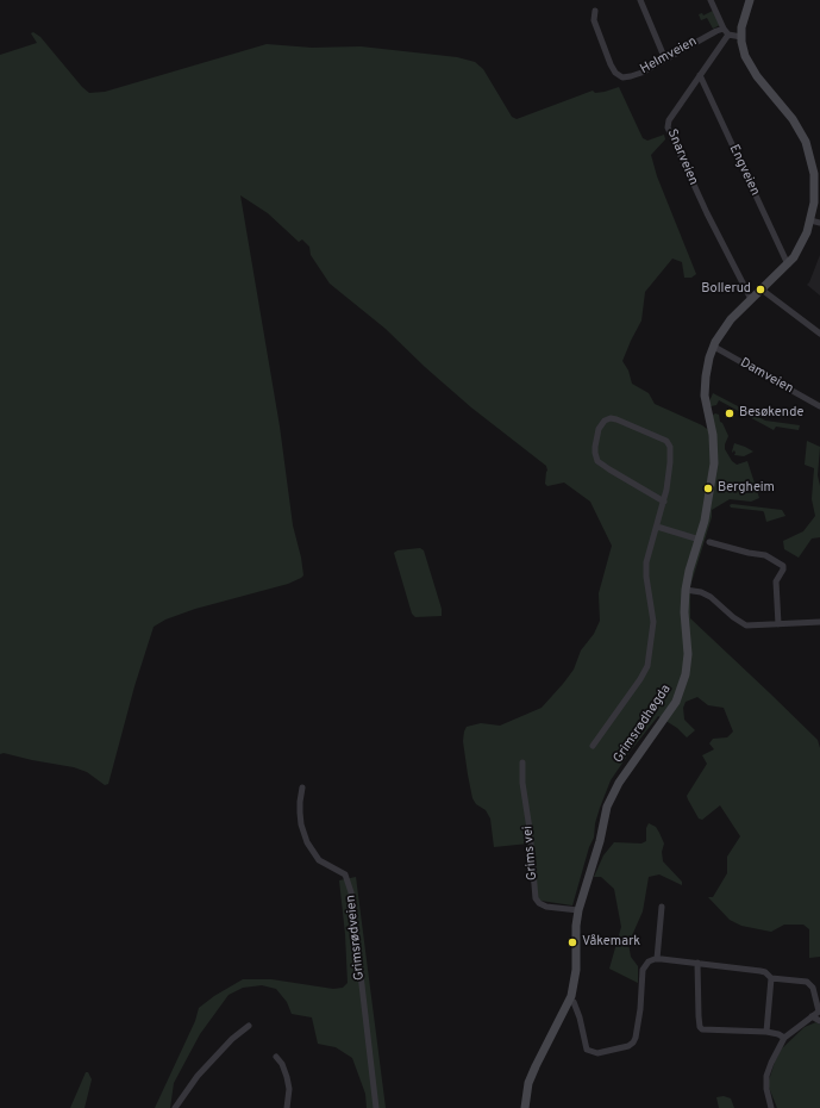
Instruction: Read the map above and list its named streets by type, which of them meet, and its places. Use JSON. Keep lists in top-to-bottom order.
{
  "streets": {
    "main road": ["Grimsrødhøgda"],
    "street": [
      "Helmveien",
      "Snarveien",
      "Engveien",
      "Damveien",
      "Grims vei",
      "Grimsrødveien"
    ]
  },
  "crossings": [
    ["Snarveien", "Engveien"],
    ["Snarveien", "Grimsrødhøgda"],
    ["Engveien", "Grimsrødhøgda"],
    ["Damveien", "Grimsrødhøgda"],
    ["Grimsrødhøgda", "Grims vei"]
  ],
  "places": [
    "Bollerud",
    "Besøkende",
    "Bergheim",
    "Våkemark"
  ]
}
